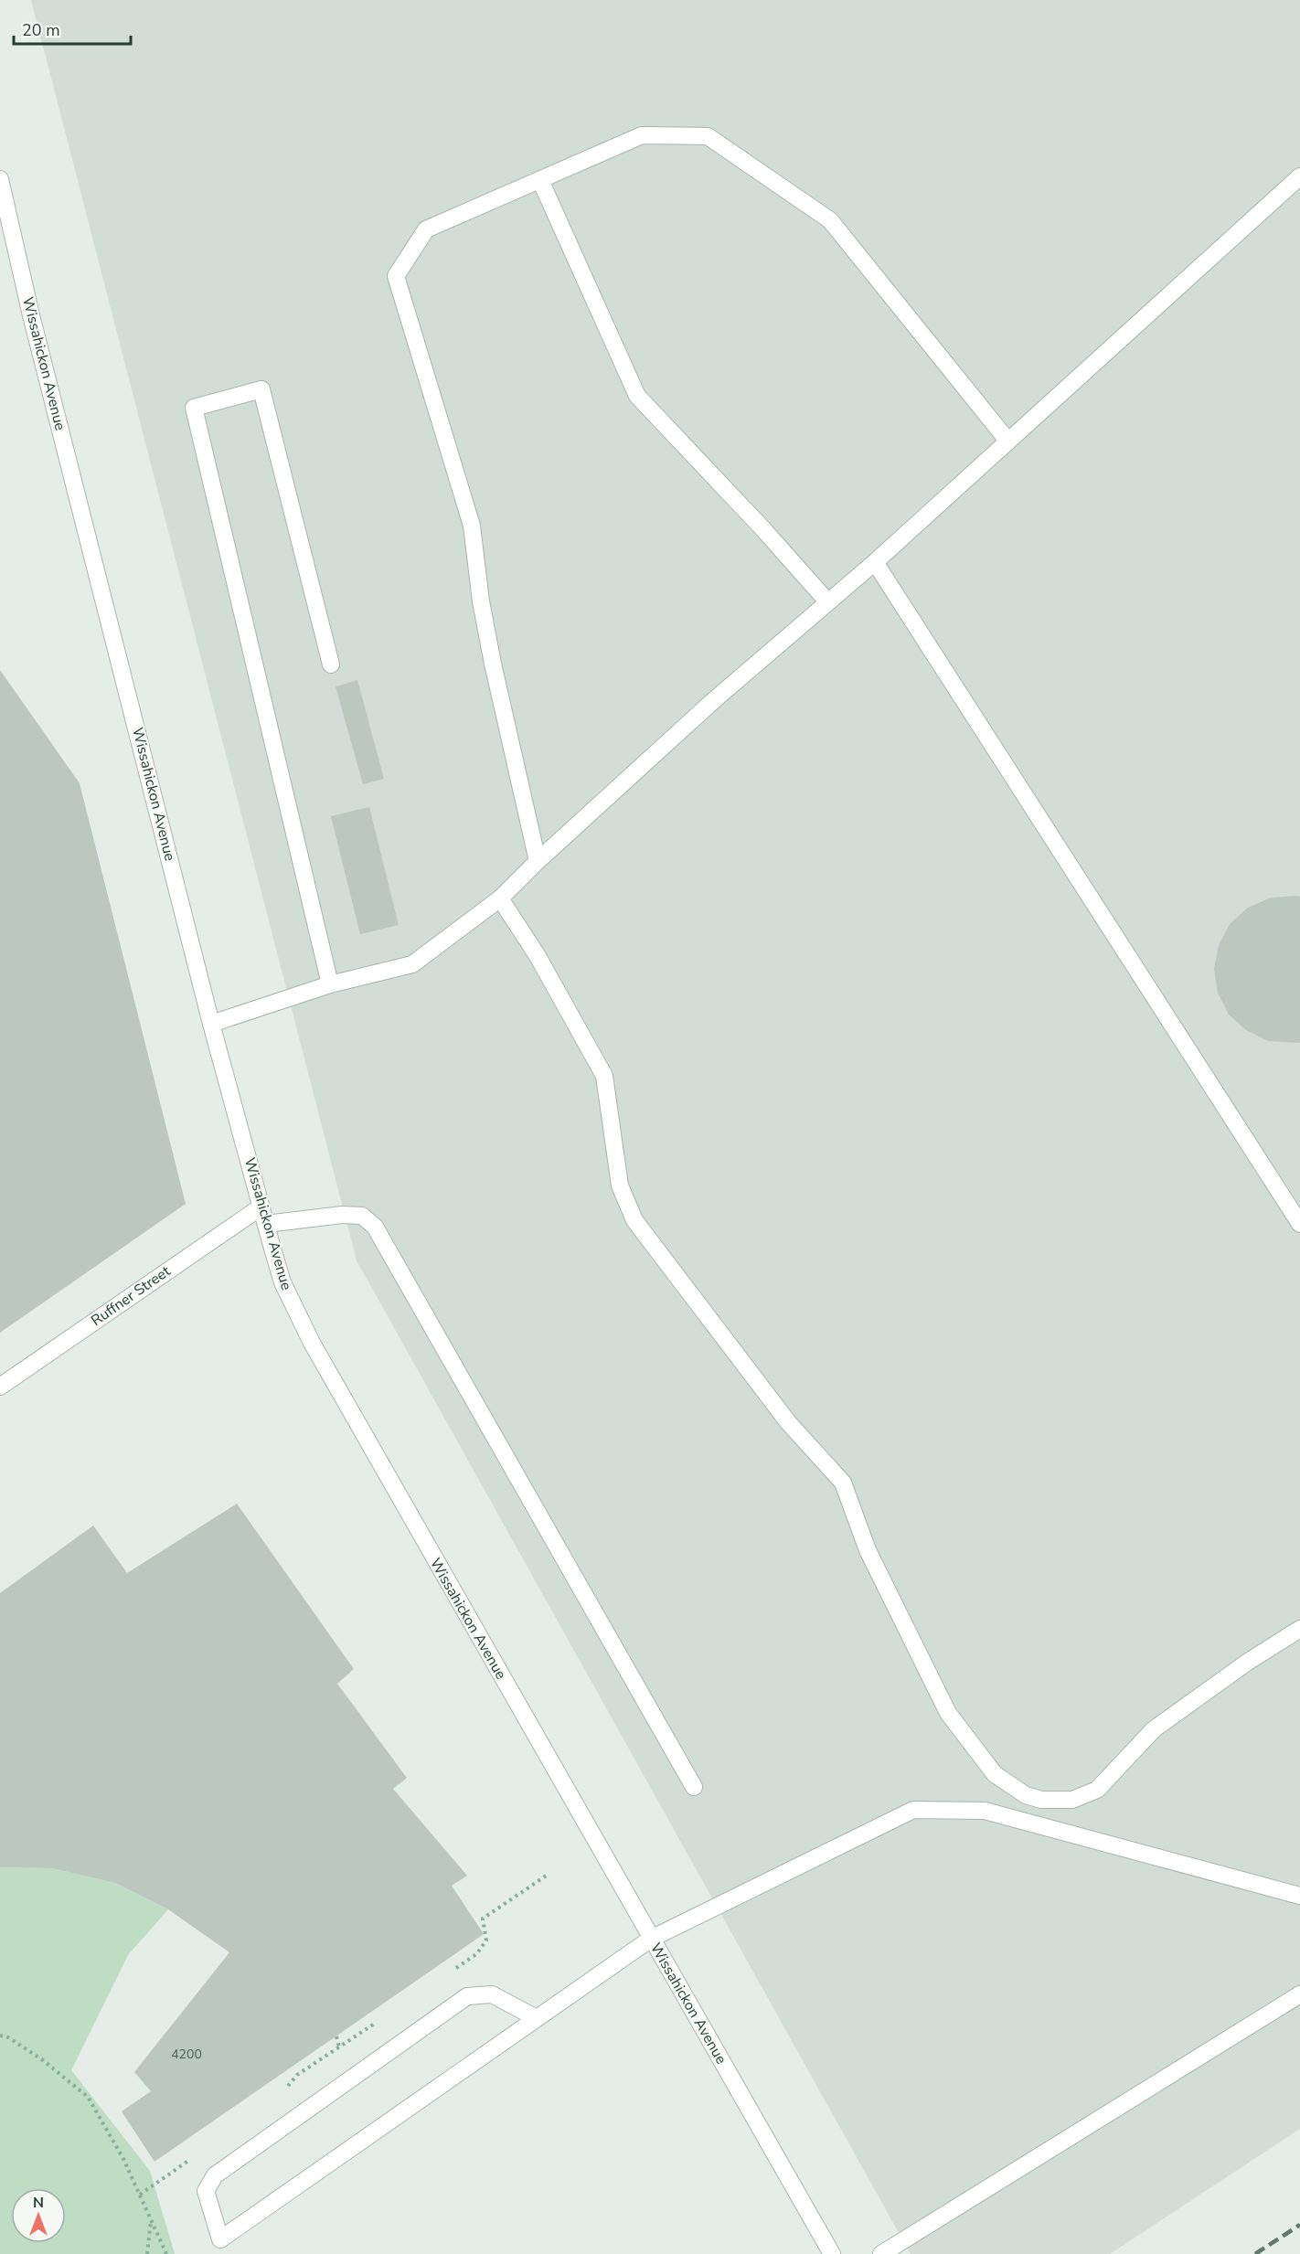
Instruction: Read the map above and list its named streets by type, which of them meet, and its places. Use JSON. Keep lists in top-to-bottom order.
{
  "streets": {
    "street": ["Wissahickon Avenue", "Ruffner Street"]
  },
  "crossings": [
    ["Wissahickon Avenue", "Ruffner Street"]
  ],
  "house_numbers": ["4200"],
  "scale_bar": "20 m",
  "north": "top"
}
